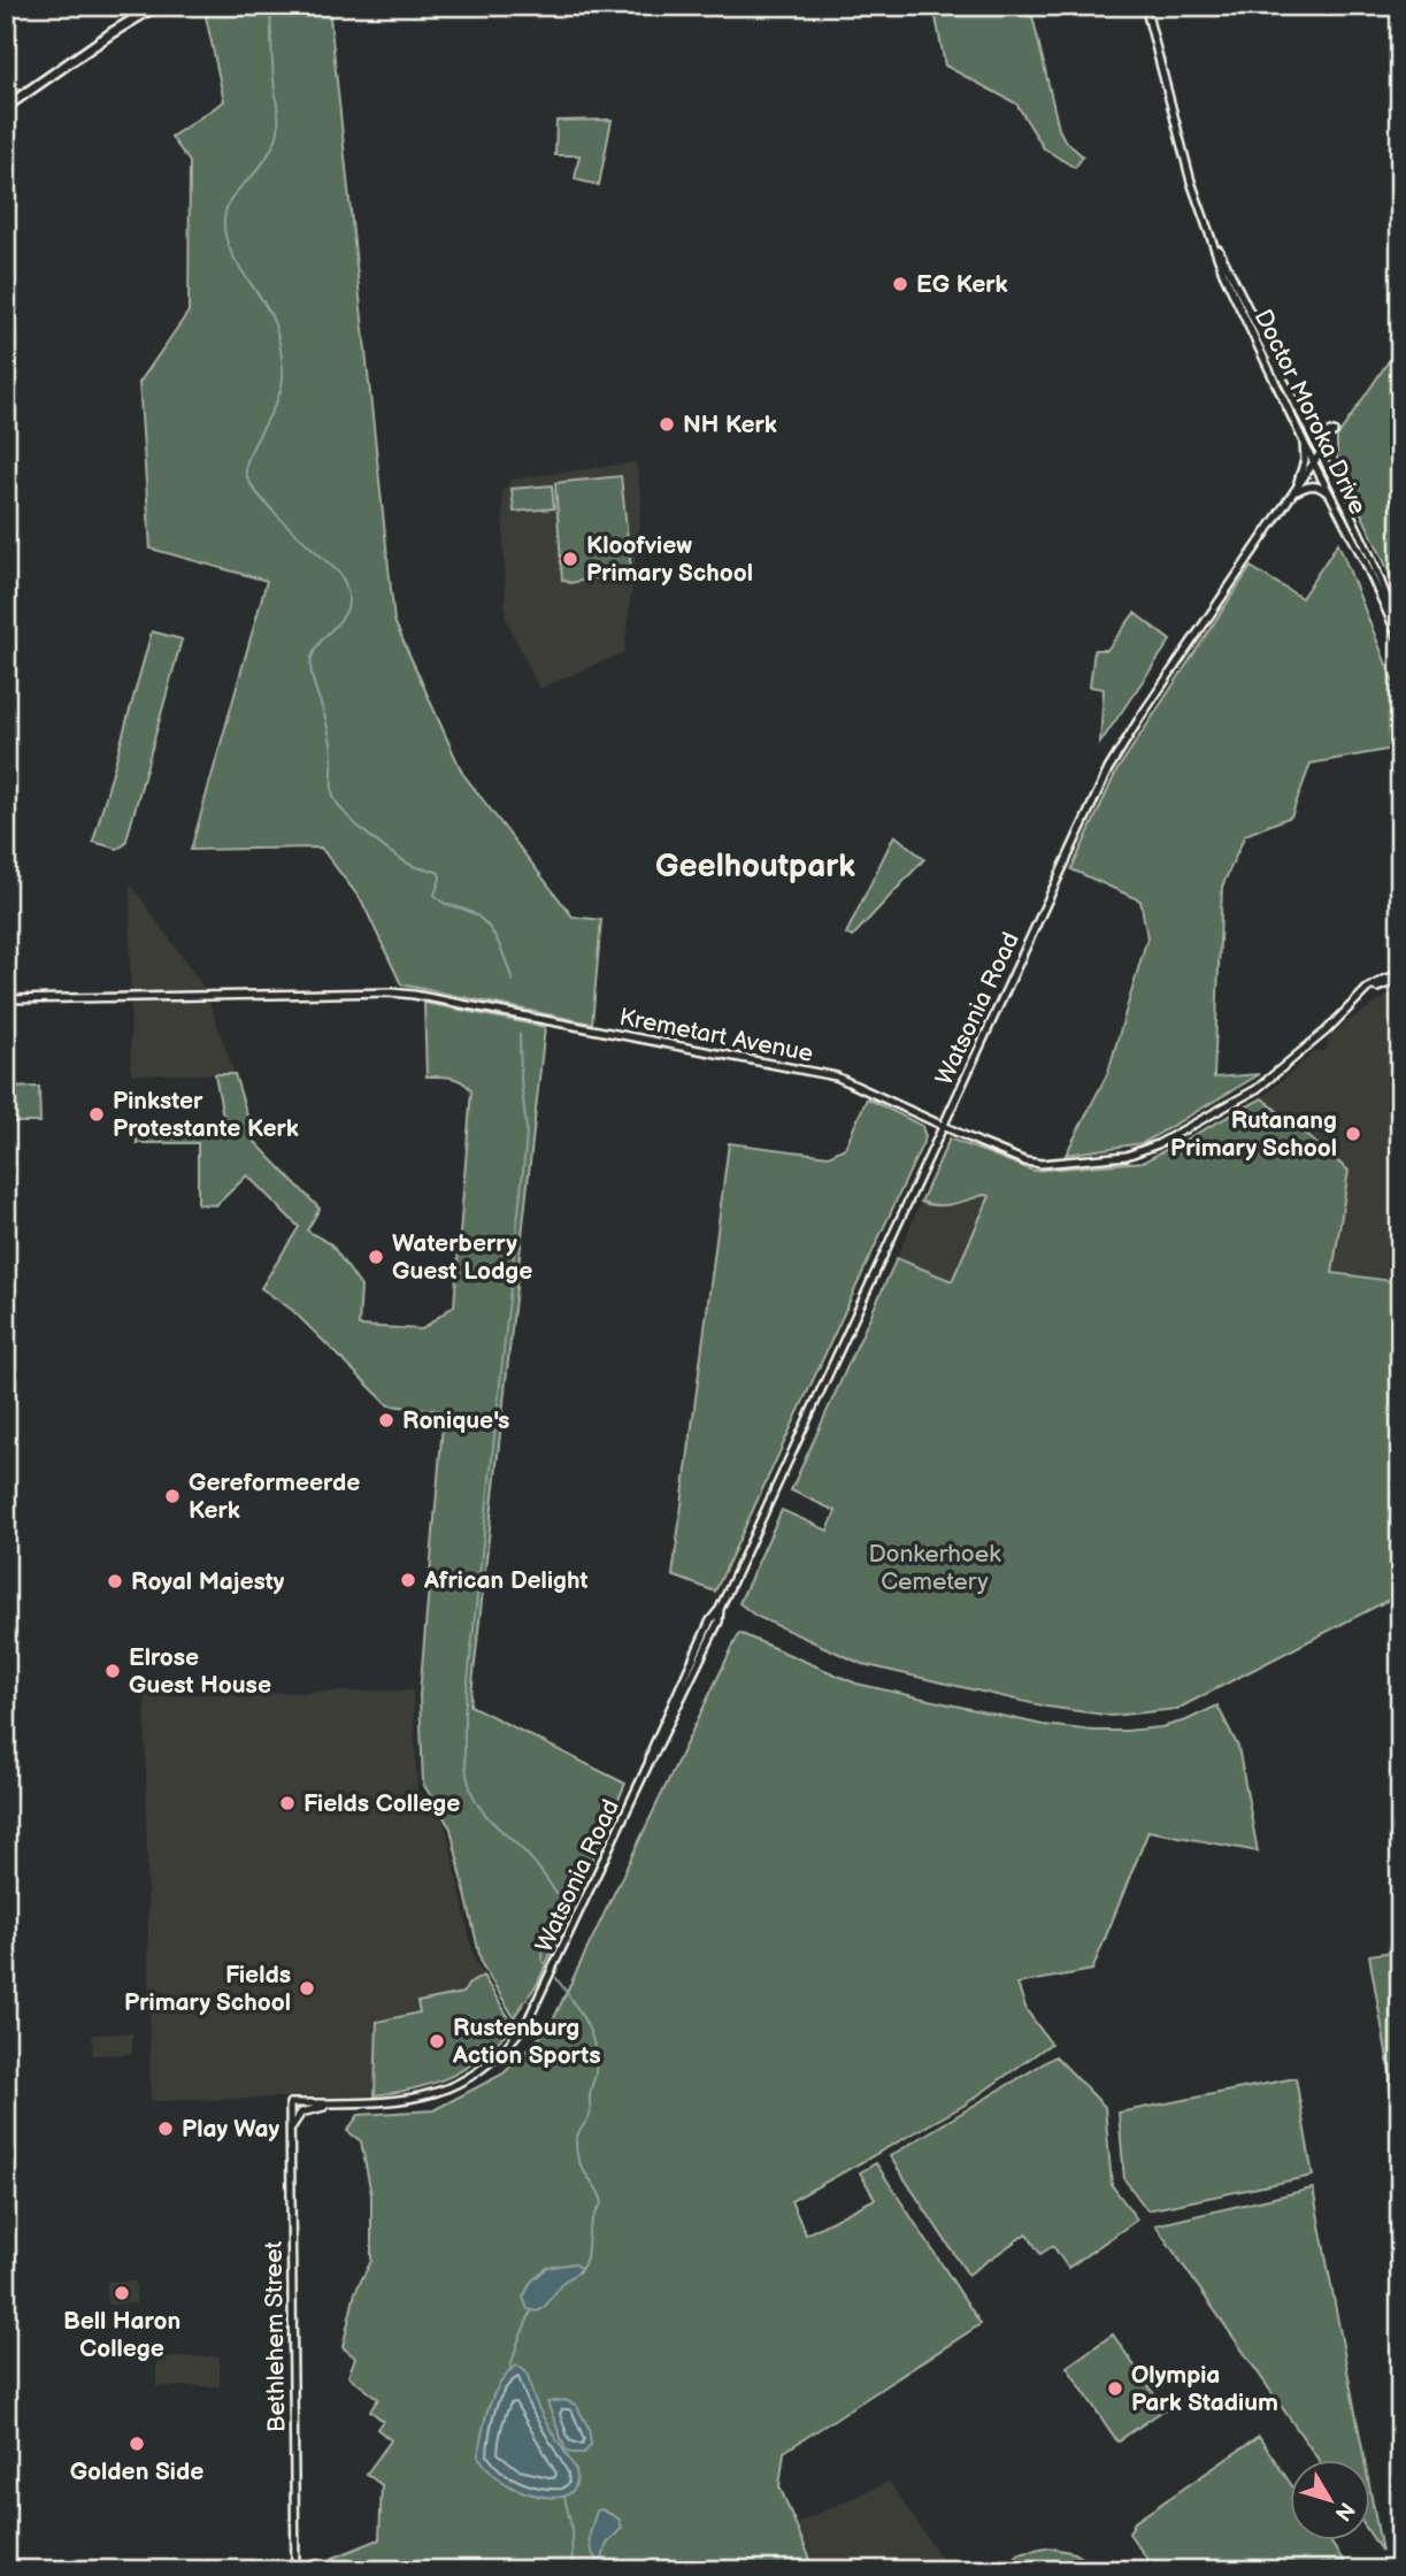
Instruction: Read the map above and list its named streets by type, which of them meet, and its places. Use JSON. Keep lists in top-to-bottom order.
{
  "streets": {
    "main road": [
      "Doctor Moroka Drive",
      "Watsonia Road",
      "Kremetart Avenue",
      "Bethlehem Street"
    ]
  },
  "crossings": [
    ["Doctor Moroka Drive", "Watsonia Road"],
    ["Watsonia Road", "Kremetart Avenue"],
    ["Watsonia Road", "Bethlehem Street"]
  ],
  "districts": ["Geelhoutpark"],
  "parks": ["Donkerhoek Cemetery"],
  "places": [
    "EG Kerk",
    "NH Kerk",
    "Kloofview Primary School",
    "Pinkster Protestante Kerk",
    "Rutanang Primary School",
    "Waterberry Guest Lodge",
    "Ronique's",
    "Gereformeerde Kerk",
    "African Delight",
    "Royal Majesty",
    "Elrose Guest House",
    "Fields College",
    "Fields Primary School",
    "Rustenburg Action Sports",
    "Play Way",
    "Bell Haron College",
    "Olympia Park Stadium",
    "Golden Side"
  ],
  "north": "bottom right"
}
